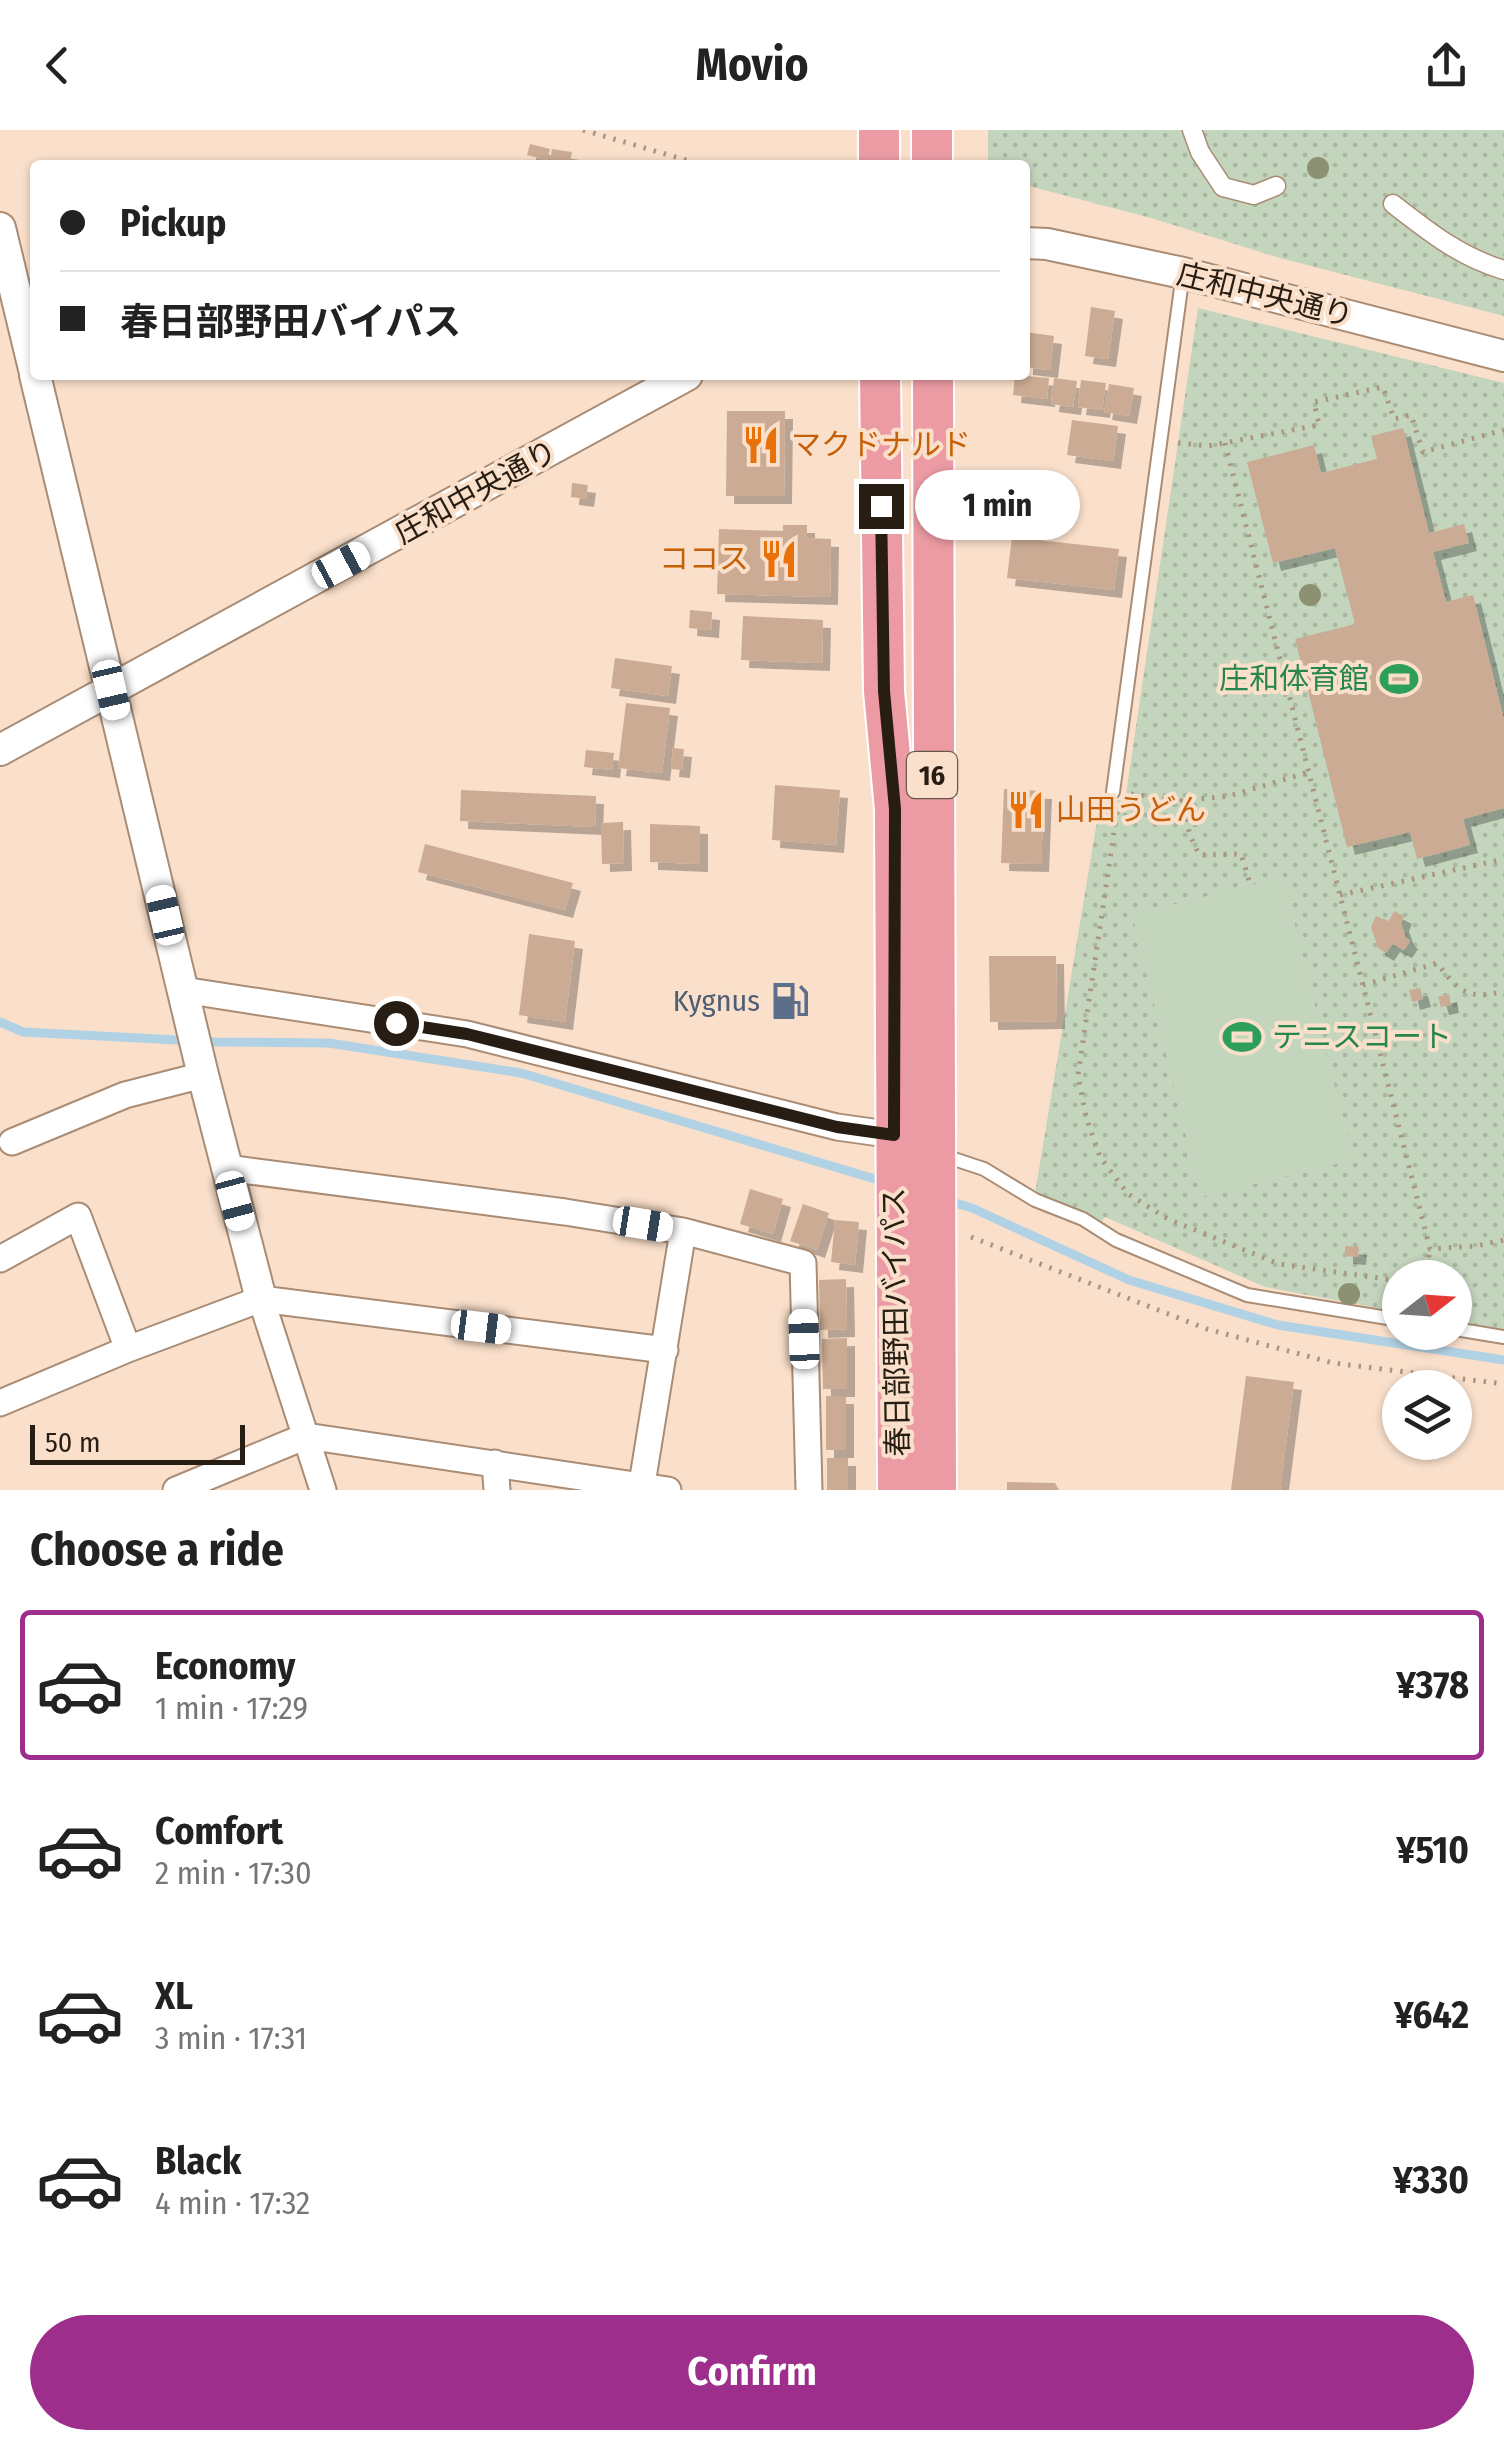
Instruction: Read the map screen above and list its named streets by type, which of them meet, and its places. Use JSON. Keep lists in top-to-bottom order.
{
  "streets": {
    "highway": ["16", "春日部野田バイパス"],
    "street": ["庄和中央通り"]
  },
  "places": {
    "restaurant": ["マクドナルド", "ココス", "山田うどん"],
    "sports": ["庄和体育館", "テニスコート"],
    "fuel station": ["Kygnus"]
  },
  "scale_bar": "50 m",
  "north": "right",
  "page": {
    "header": "Movio",
    "banner": ["Pickup", "春日部野田バイパス"],
    "bubble": "1 min",
    "scale": "50 m",
    "heading": "Choose a ride",
    "list": [
      {
        "name": "Economy",
        "note": "1 min · 17:29",
        "value": "¥378"
      },
      {
        "name": "Comfort",
        "note": "2 min · 17:30",
        "value": "¥510"
      },
      {
        "name": "XL",
        "note": "3 min · 17:31",
        "value": "¥642"
      },
      {
        "name": "Black",
        "note": "4 min · 17:32",
        "value": "¥330"
      }
    ],
    "buttons": "Confirm"
  }
}
